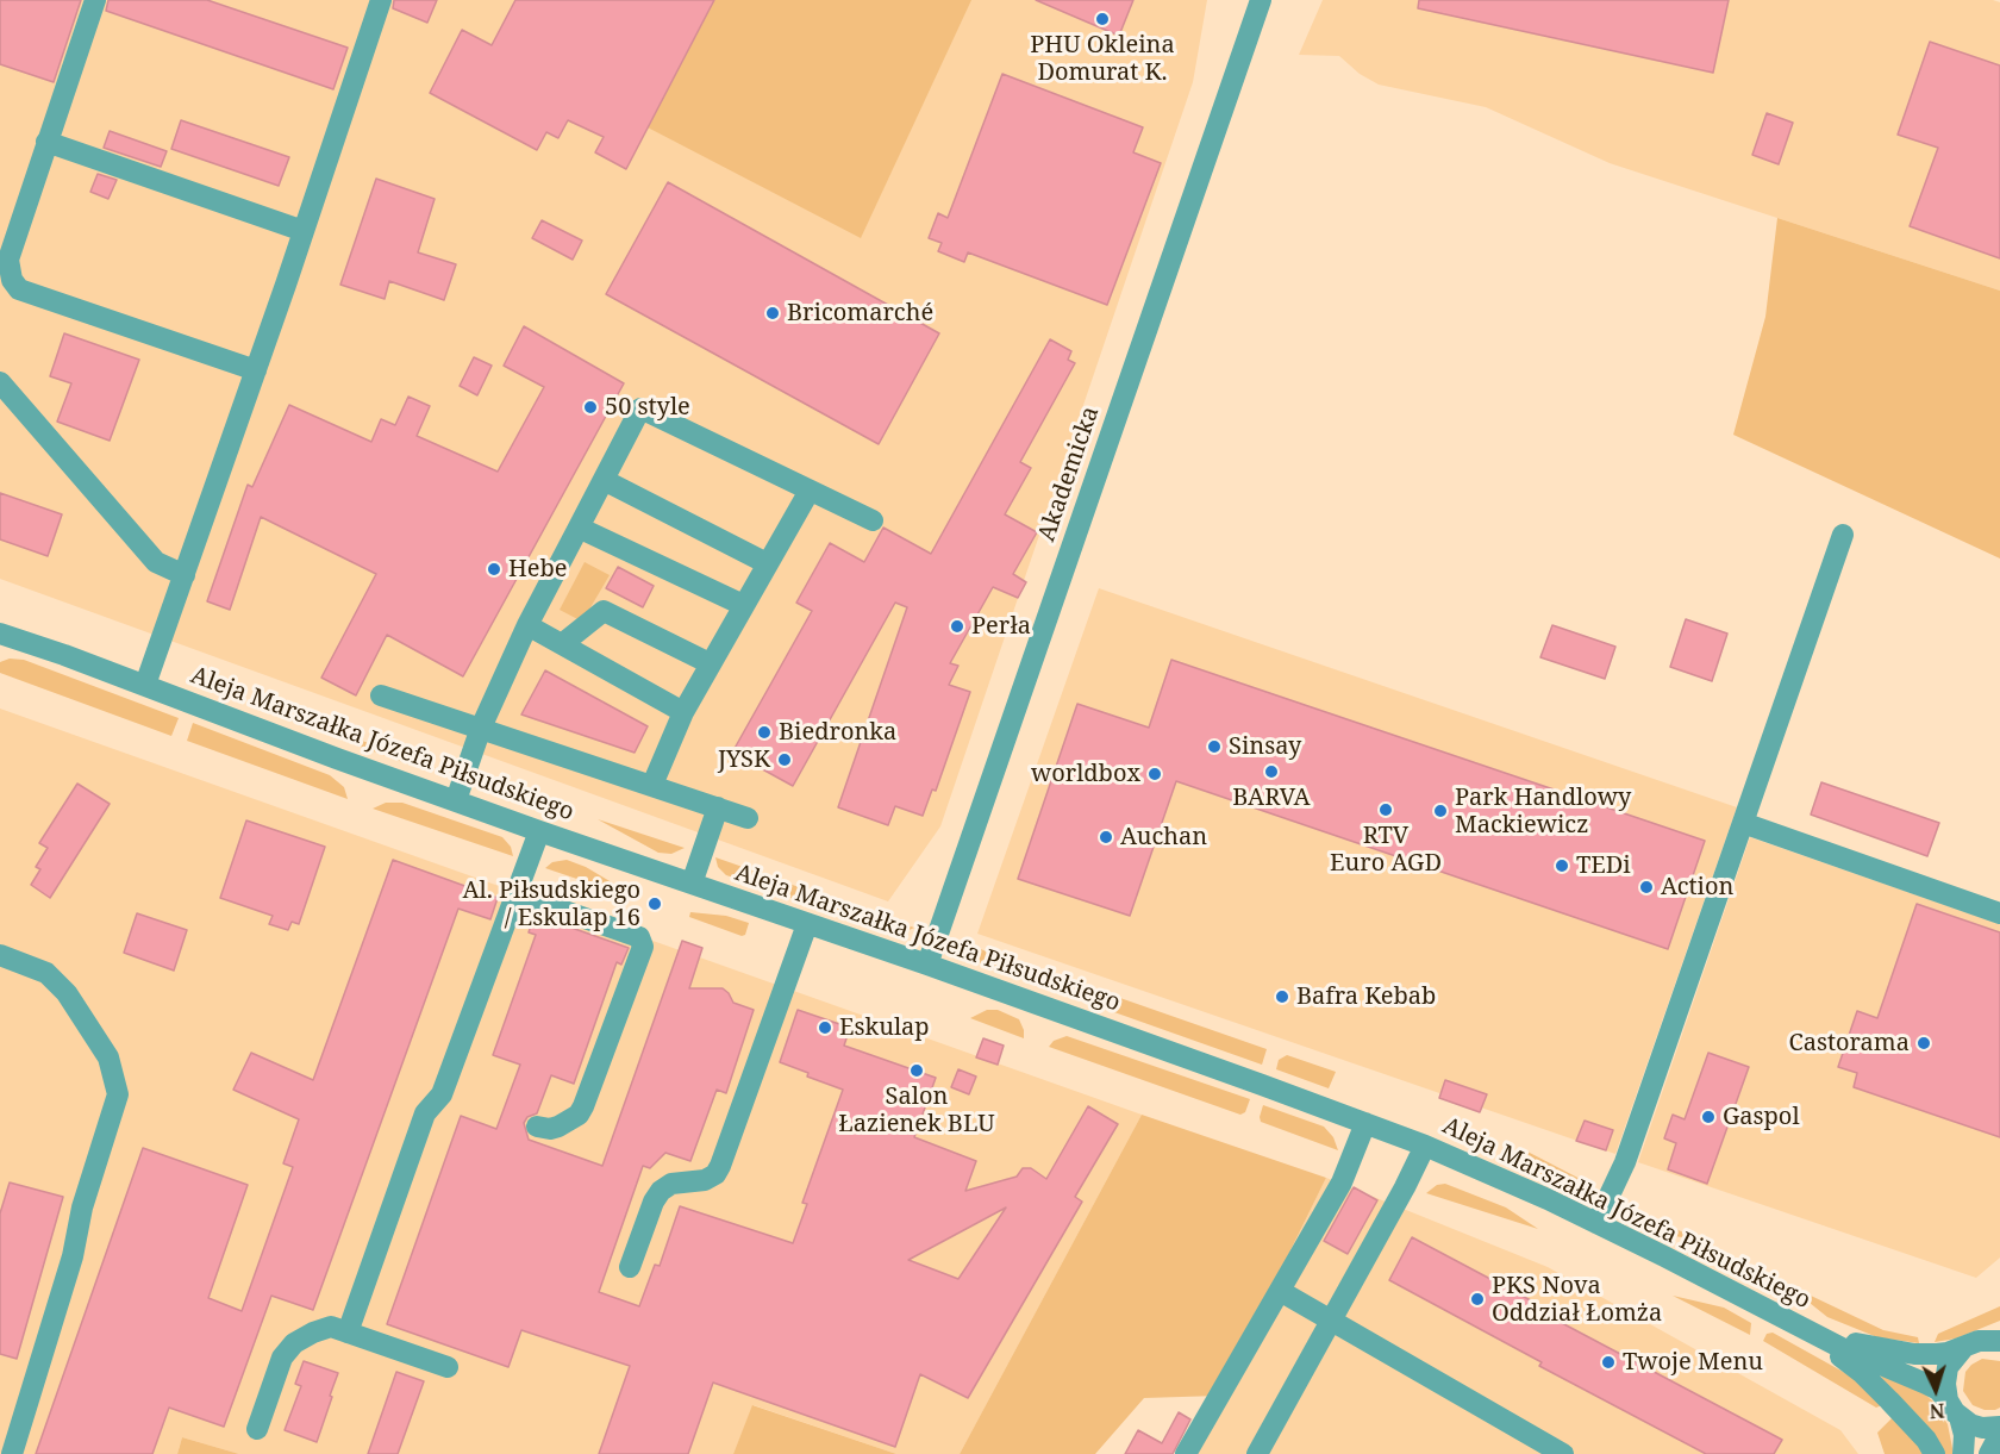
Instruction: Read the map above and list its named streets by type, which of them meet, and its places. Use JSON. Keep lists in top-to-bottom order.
{
  "streets": {
    "street": ["Akademicka", "Aleja Marszałka Józefa Piłsudskiego"]
  },
  "crossings": [
    ["Akademicka", "Aleja Marszałka Józefa Piłsudskiego"]
  ],
  "places": [
    "PHU Okleina Domurat K.",
    "Bricomarché",
    "50 style",
    "Hebe",
    "Perła",
    "Biedronka",
    "Sinsay",
    "JYSK",
    "BARVA",
    "worldbox",
    "RTV Euro AGD",
    "Park Handlowy Mackiewicz",
    "Auchan",
    "TEDi",
    "Action",
    "Al. Piłsudskiego / Eskulap 16",
    "Bafra Kebab",
    "Eskulap",
    "Castorama",
    "Salon Łazienek BLU",
    "Gaspol",
    "PKS Nova Oddział Łomża",
    "Twoje Menu"
  ],
  "north": "bottom"
}
